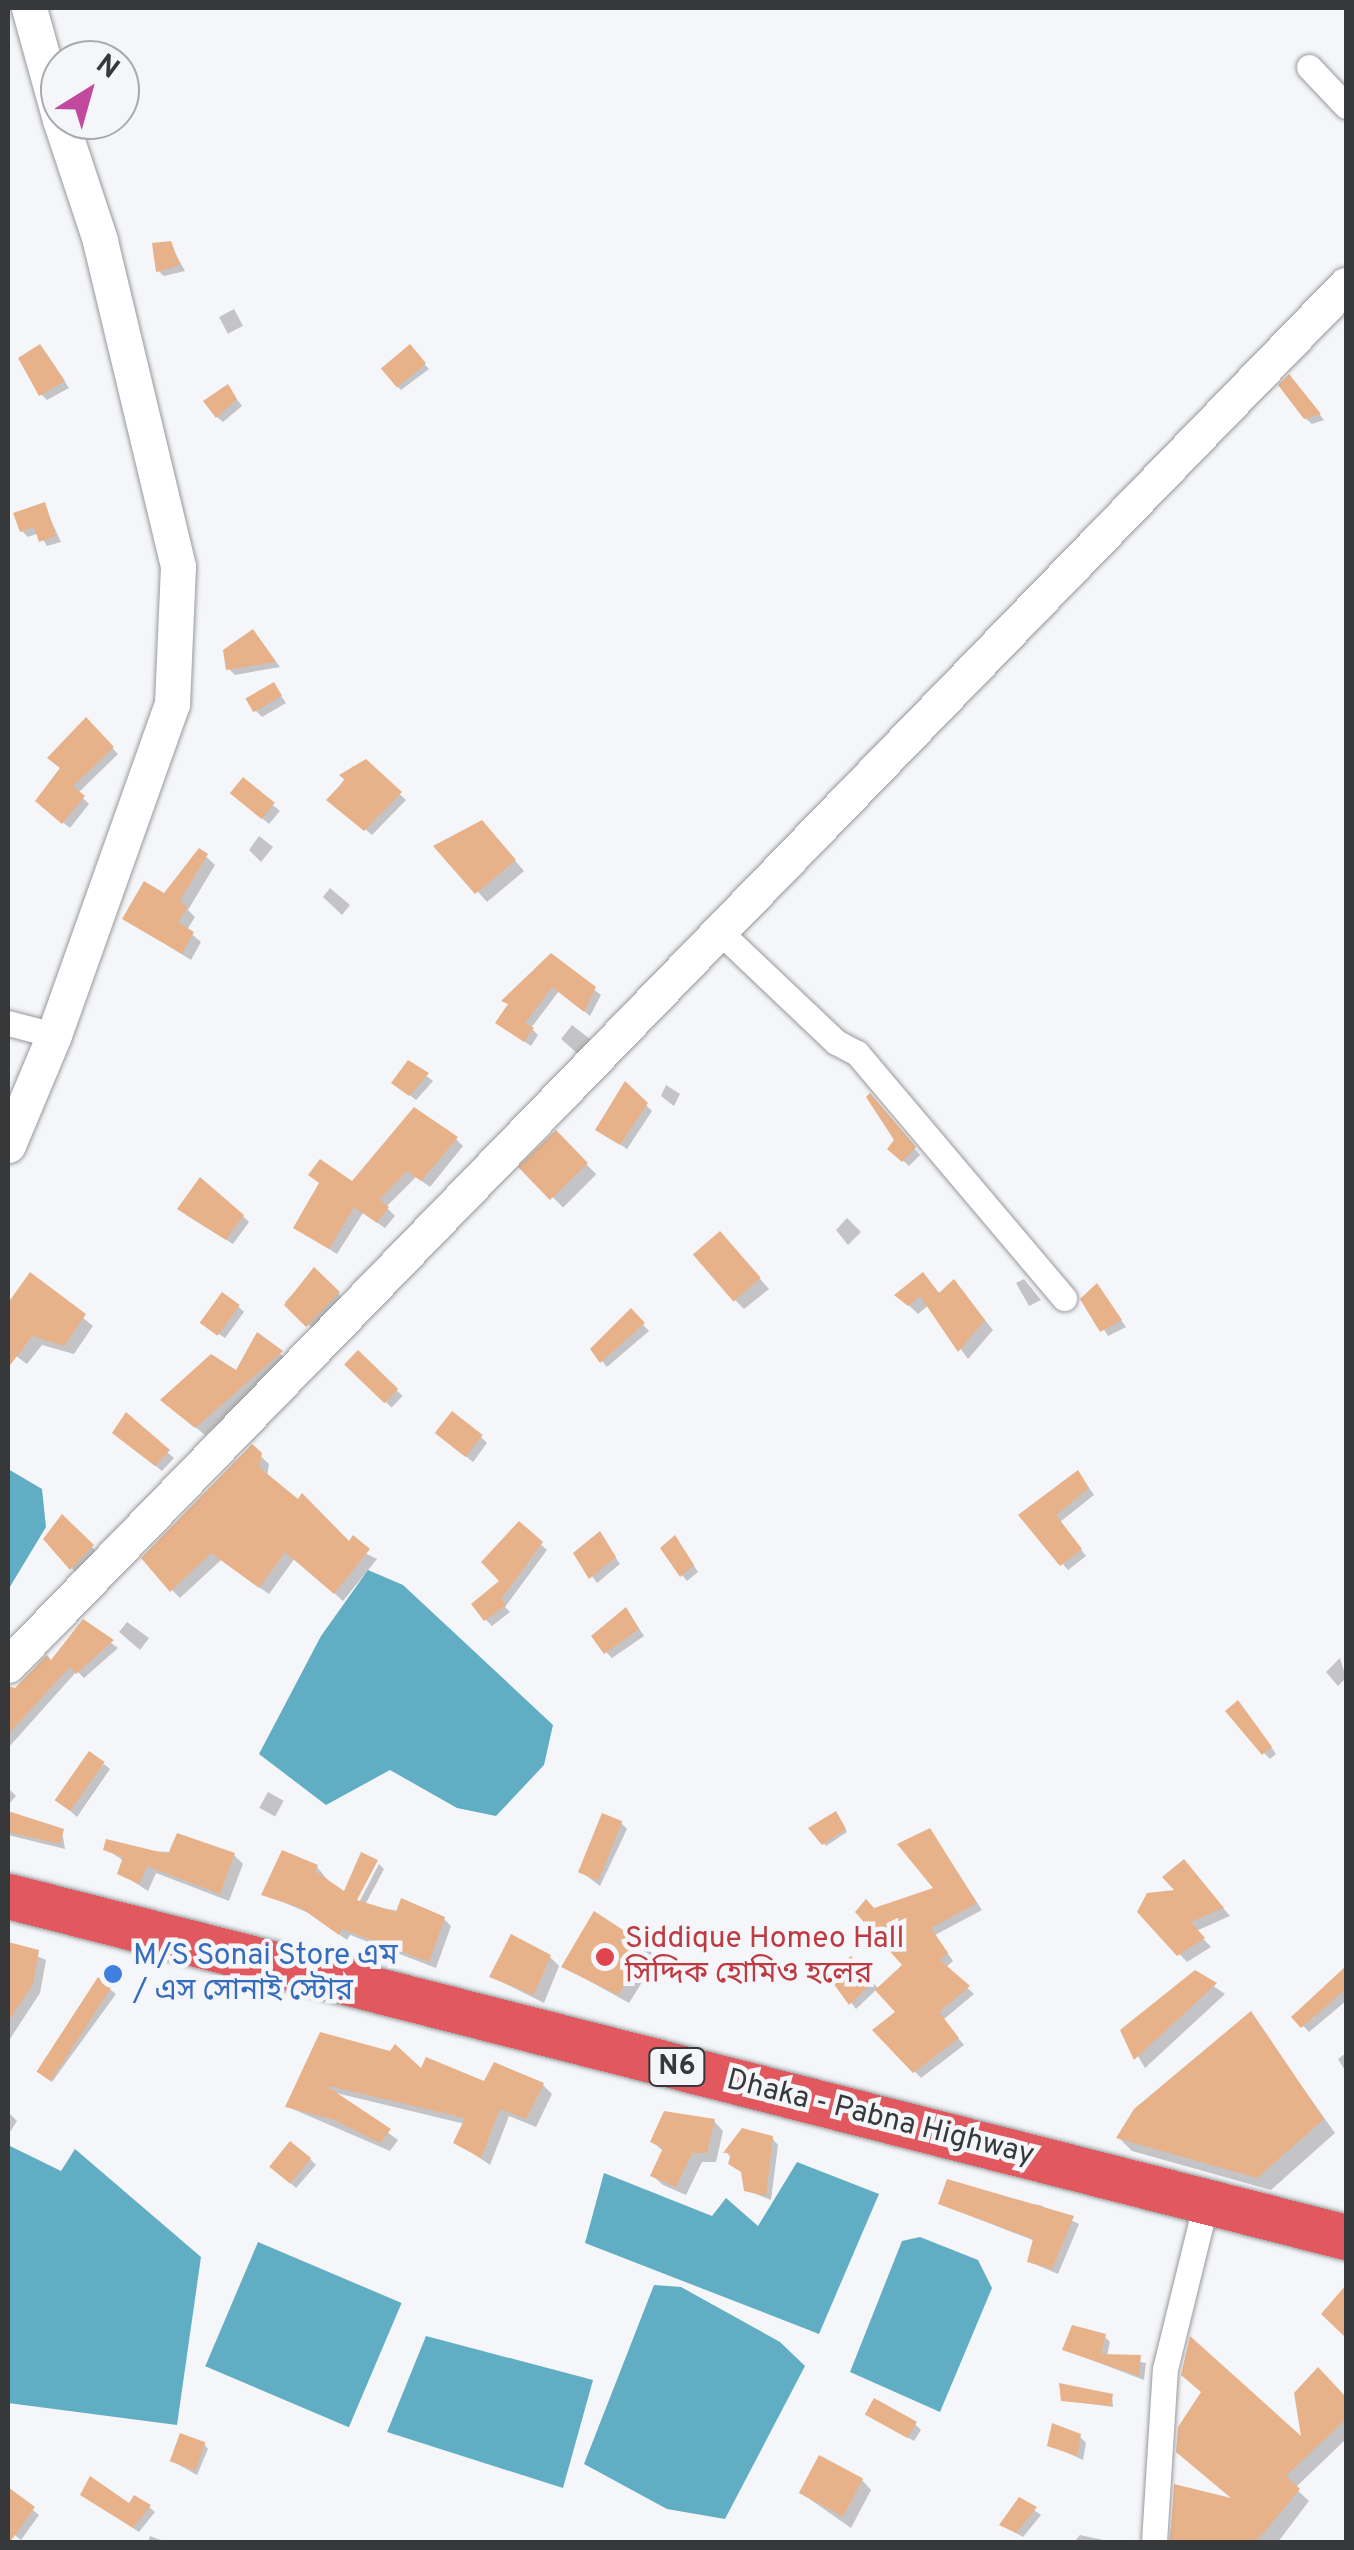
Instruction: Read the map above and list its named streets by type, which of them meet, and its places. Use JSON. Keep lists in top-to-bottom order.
{
  "streets": {
    "highway": ["N6", "Dhaka - Pabna Highway"]
  },
  "places": ["Siddique Homeo Hall সিদ্দিক হোমিও হলের", "M/S Sonai Store এম / এস সোনাই স্টোর"],
  "north": "top right"
}
